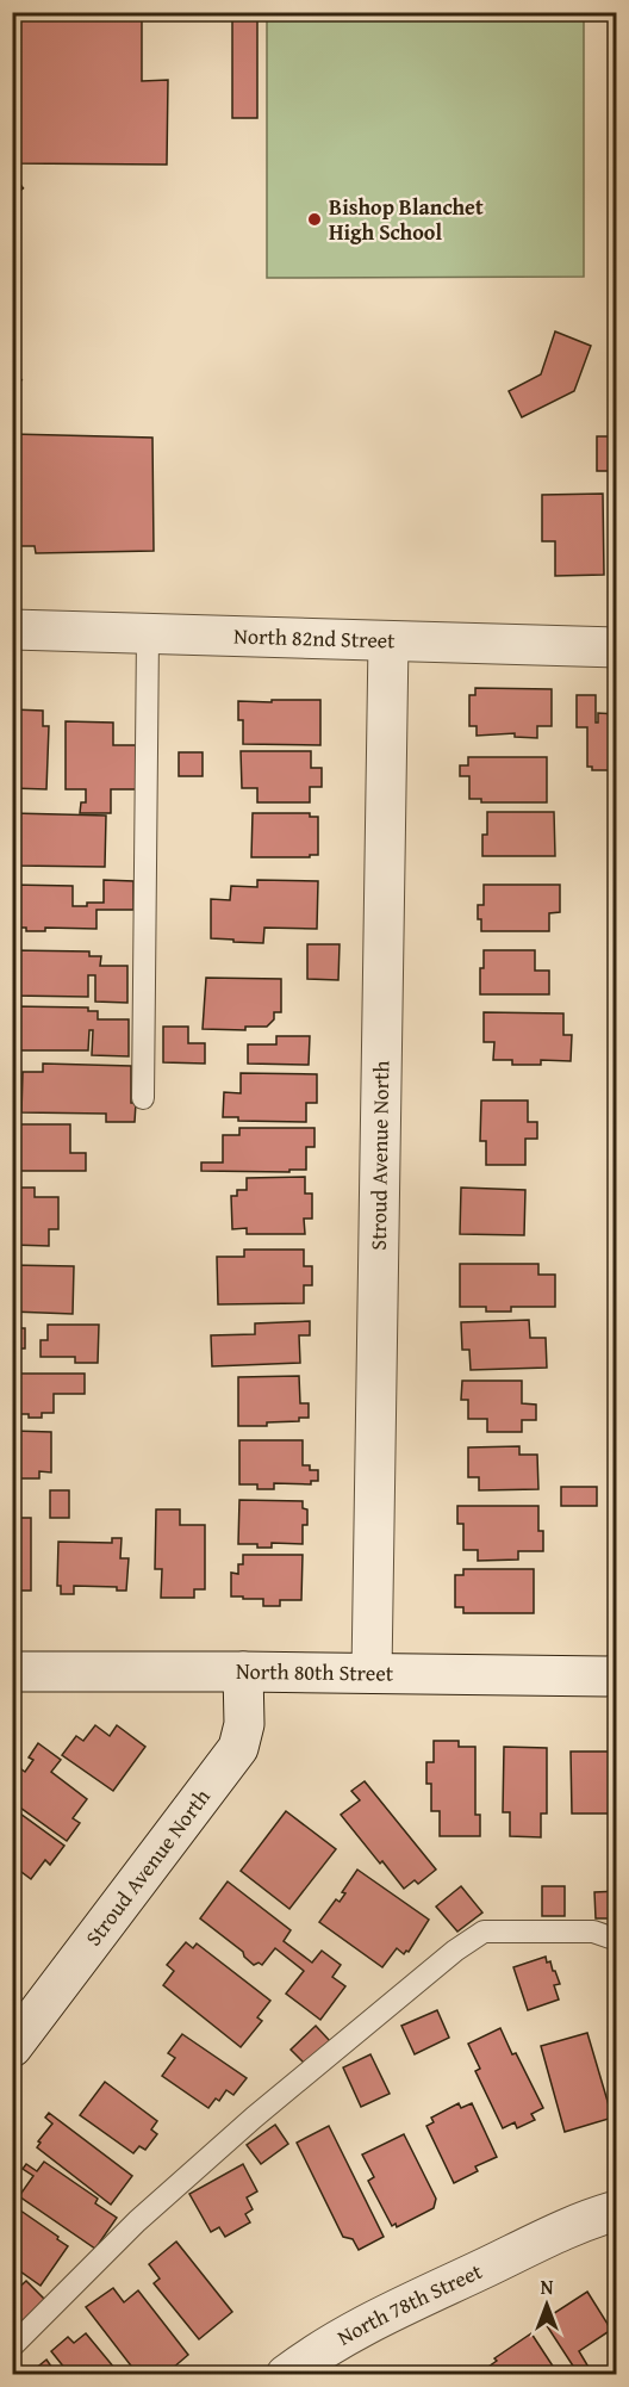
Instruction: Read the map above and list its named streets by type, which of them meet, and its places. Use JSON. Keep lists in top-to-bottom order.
{
  "streets": {
    "street": [
      "North 82nd Street",
      "Stroud Avenue North",
      "North 80th Street",
      "North 78th Street"
    ]
  },
  "crossings": [
    ["North 82nd Street", "Stroud Avenue North"],
    ["Stroud Avenue North", "North 80th Street"]
  ],
  "places": ["Bishop Blanchet High School"],
  "north": "top"
}
